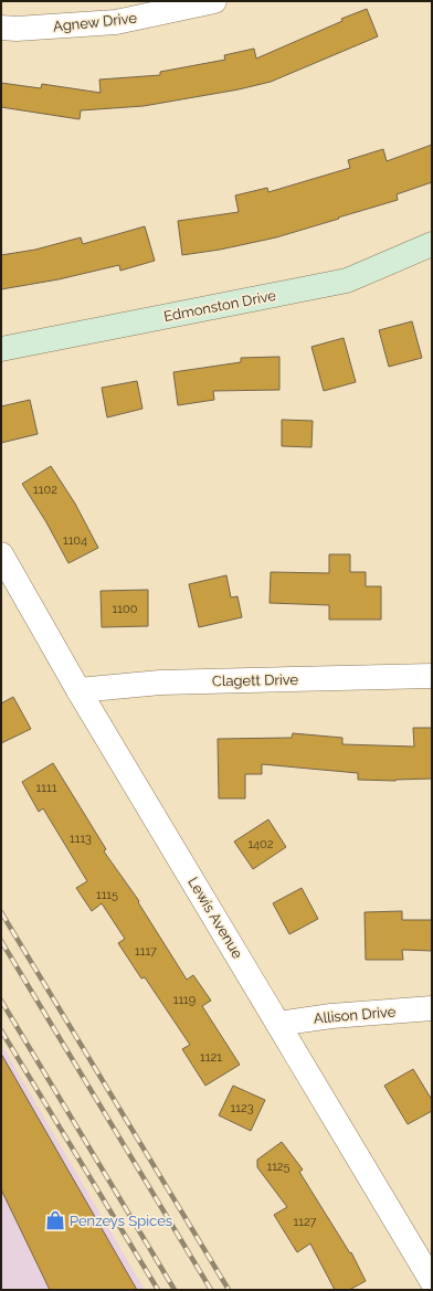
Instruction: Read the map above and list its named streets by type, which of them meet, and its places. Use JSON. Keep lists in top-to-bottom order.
{
  "streets": {
    "street": [
      "Agnew Drive",
      "Edmonston Drive",
      "Clagett Drive",
      "Lewis Avenue",
      "Allison Drive"
    ]
  },
  "crossings": [
    ["Clagett Drive", "Lewis Avenue"],
    ["Lewis Avenue", "Allison Drive"]
  ],
  "places": {
    "shop": ["Penzeys Spices"]
  },
  "house_numbers": [
    "1102",
    "1104",
    "1100",
    "1111",
    "1113",
    "1402",
    "1115",
    "1117",
    "1119",
    "1121",
    "1123",
    "1125",
    "1127"
  ]
}
